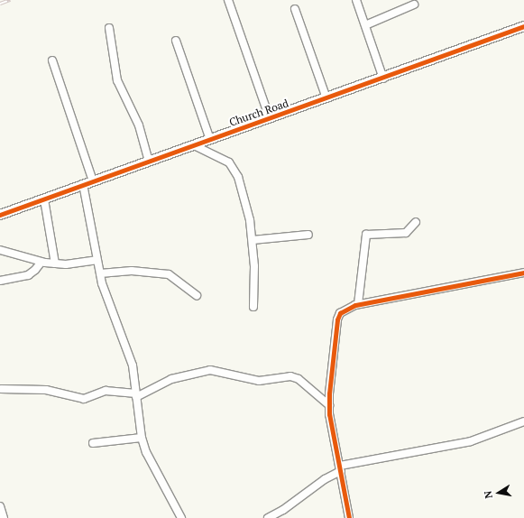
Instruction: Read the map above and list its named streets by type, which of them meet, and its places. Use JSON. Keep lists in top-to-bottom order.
{
  "streets": {
    "street": ["Church Road"]
  },
  "north": "left"
}
